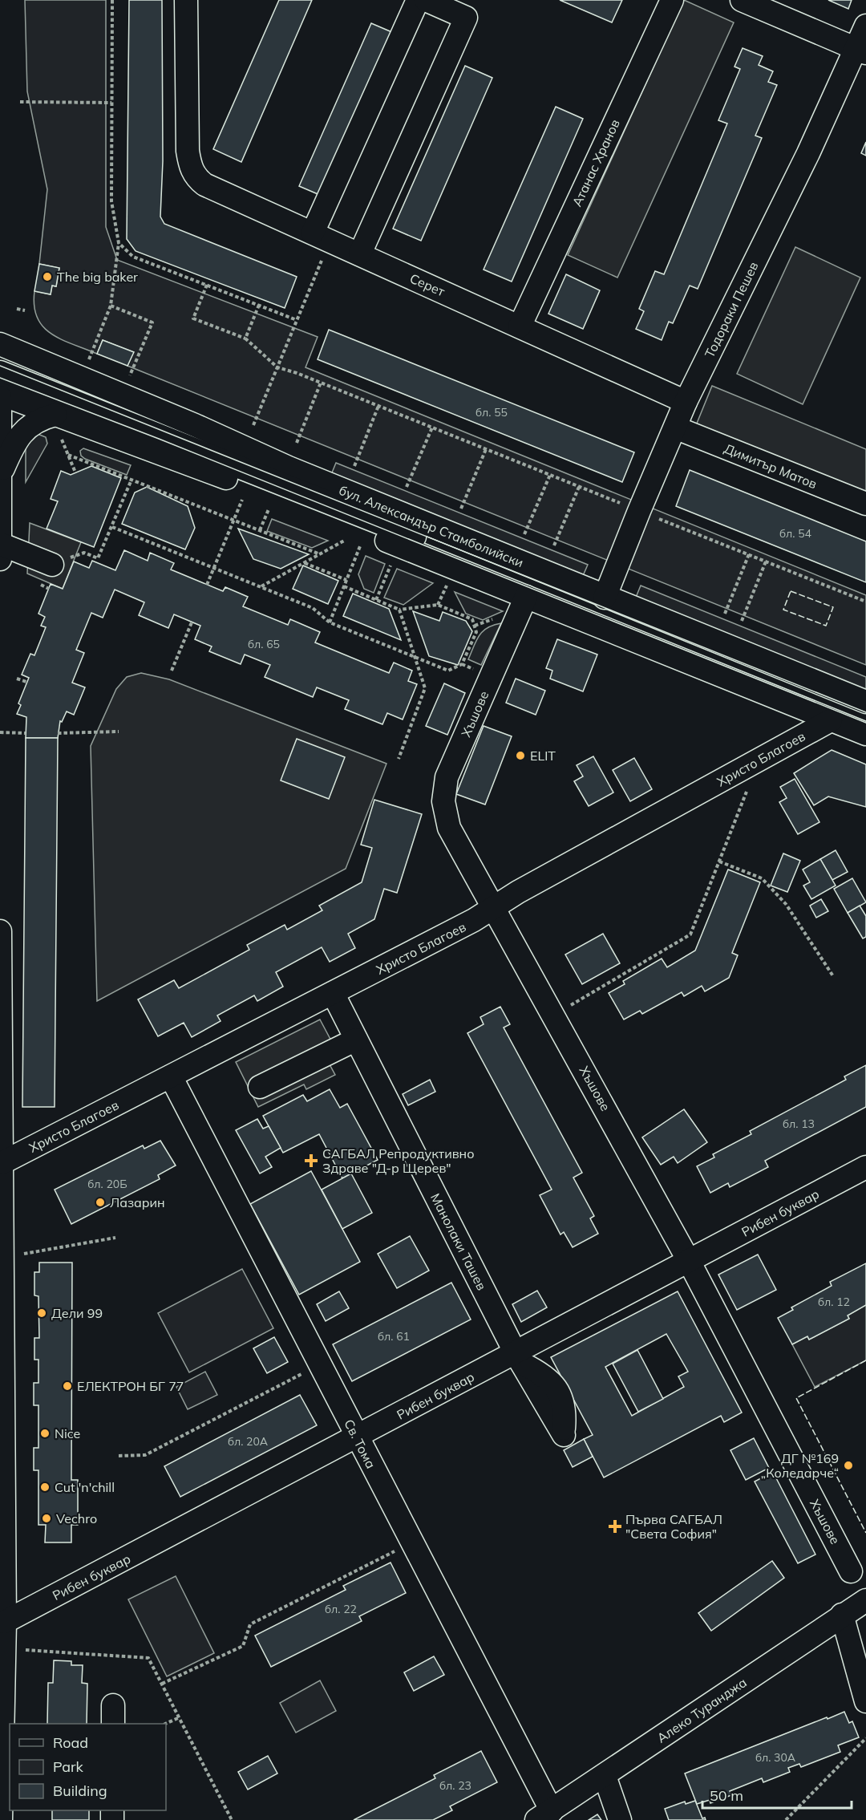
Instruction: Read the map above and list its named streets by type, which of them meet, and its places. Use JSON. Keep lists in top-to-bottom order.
{
  "streets": {
    "street": [
      "Атанас Хранов",
      "Серет",
      "Тодораки Пешев",
      "Димитър Матов",
      "бул. Александър Стамболийски",
      "Хъшове",
      "Христо Благоев",
      "Рибен буквар",
      "Манолаки Ташев",
      "Св. Тома",
      "Алеко Туранджа"
    ]
  },
  "crossings": [
    ["Атанас Хранов", "Серет"],
    ["Серет", "Тодораки Пешев"],
    ["Тодораки Пешев", "Димитър Матов"],
    ["Тодораки Пешев", "бул. Александър Стамболийски"],
    ["Хъшове", "Христо Благоев"],
    ["Хъшове", "Рибен буквар"],
    ["Христо Благоев", "Манолаки Ташев"],
    ["Христо Благоев", "Св. Тома"],
    ["Рибен буквар", "Манолаки Ташев"],
    ["Рибен буквар", "Св. Тома"],
    ["Св. Тома", "Алеко Туранджа"]
  ],
  "places": {
    "other": [
      "The big baker",
      "ELIT",
      "Лазарин",
      "Дели 99",
      "ЕЛЕКТРОН БГ 77",
      "Nice",
      "ДГ №169 „Коледарче“",
      "Cut 'n'chill",
      "Vechro"
    ],
    "health": ["САГБАЛ Репродуктивно Здраве \"Д-р Щерев\"", "Първа САГБАЛ \"Света София\""]
  },
  "house_numbers": [
    "бл. 55",
    "бл. 54",
    "бл. 65",
    "бл. 13",
    "бл. 20Б",
    "бл. 12",
    "бл. 61",
    "бл. 20А",
    "бл. 22",
    "бл. 30А",
    "бл. 23"
  ],
  "legend": ["Road", "Park", "Building"],
  "scale_bar": "50 m"
}
